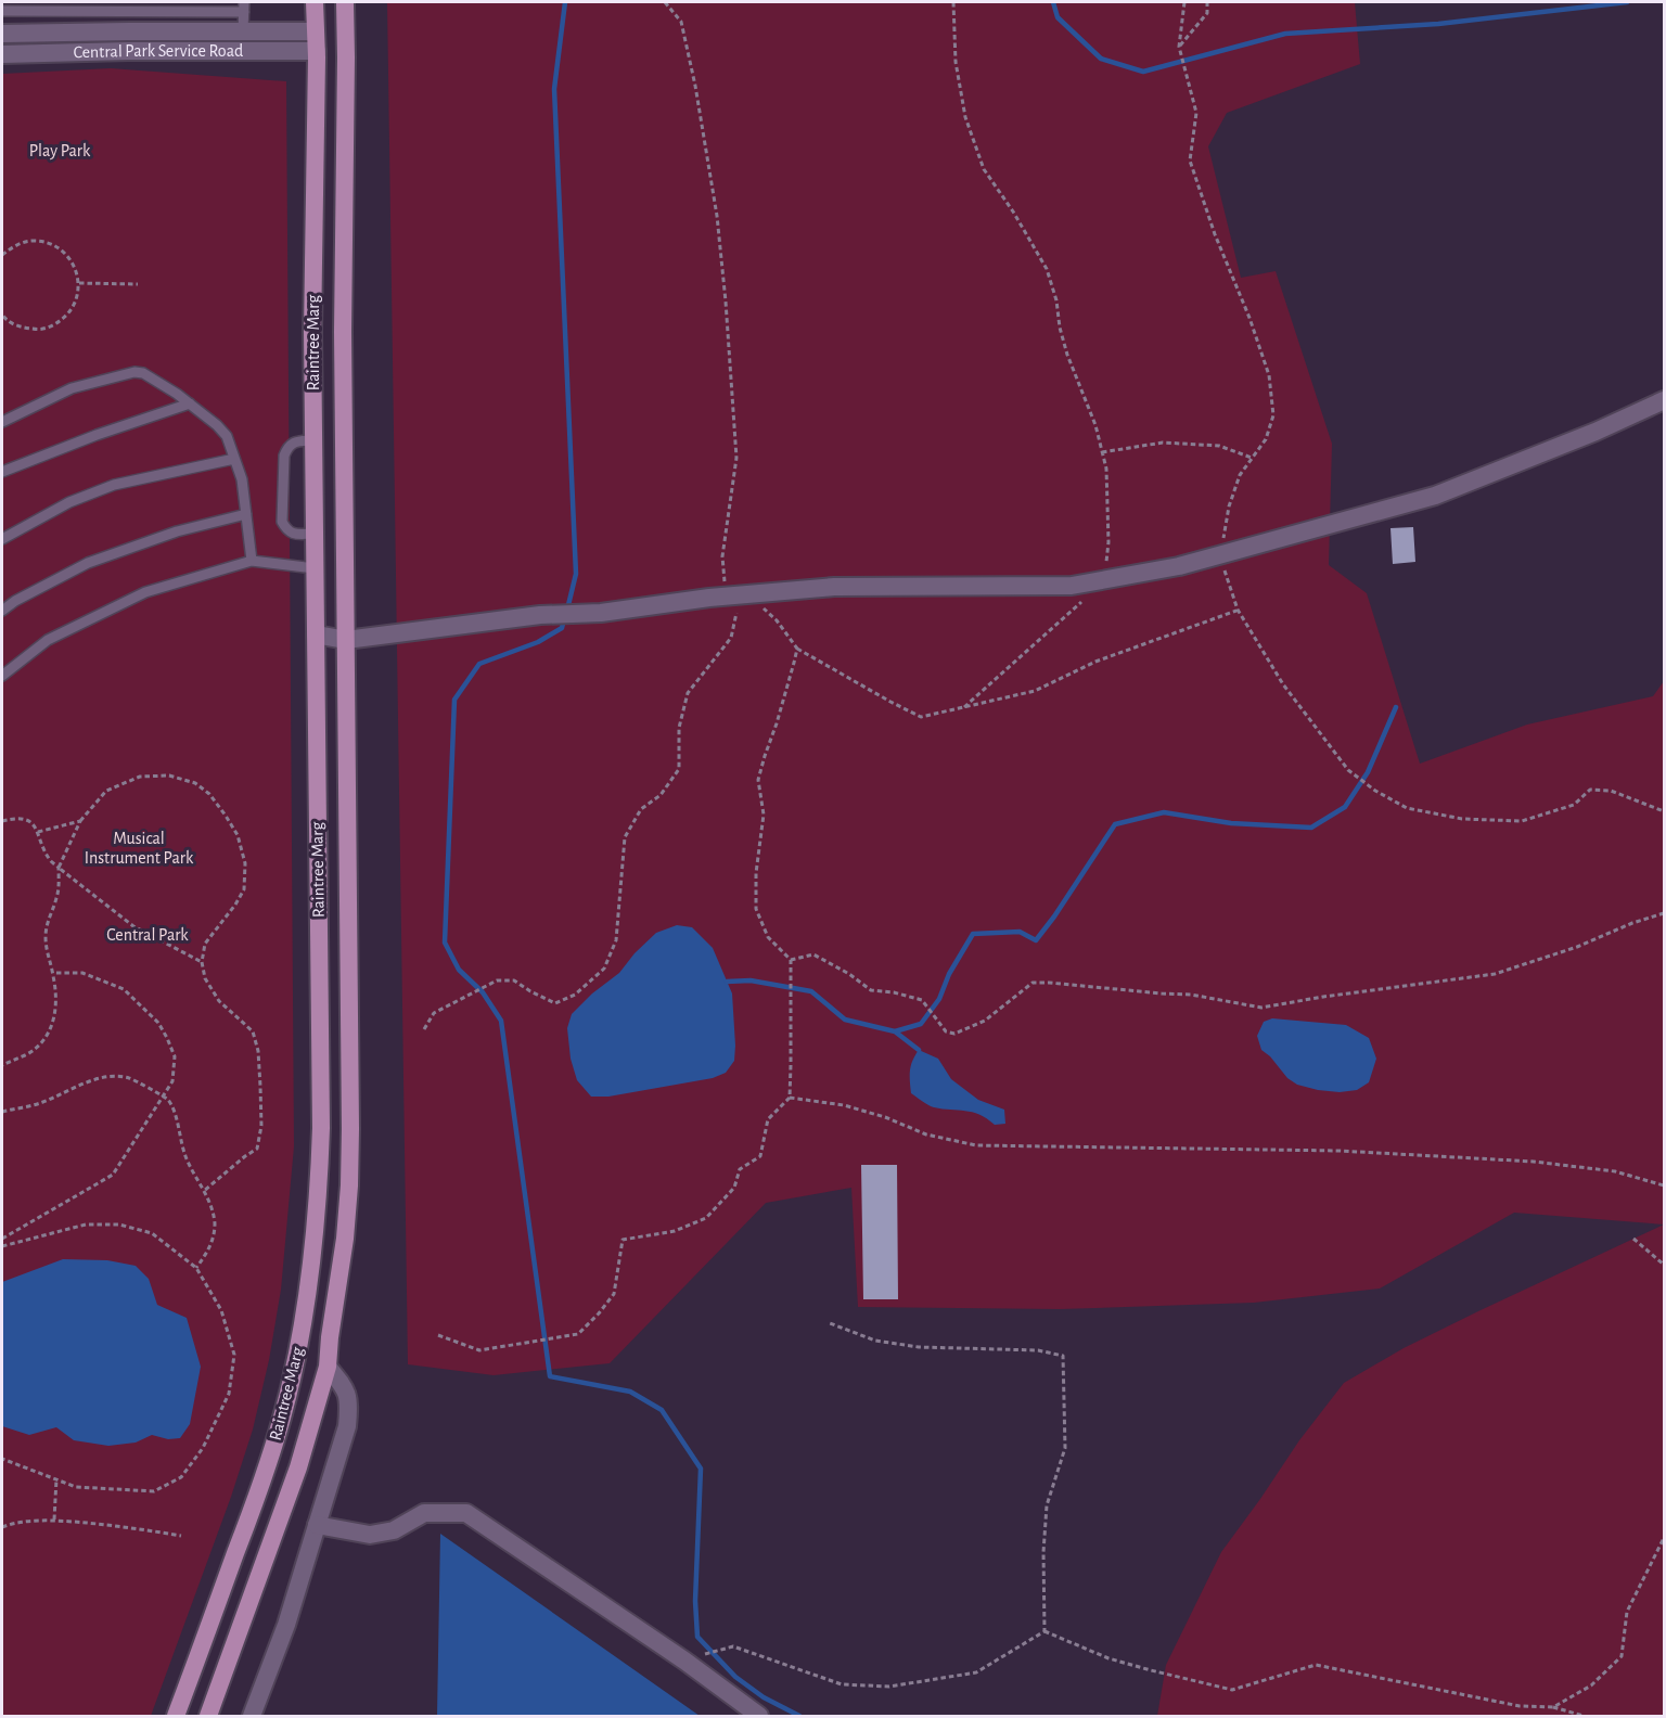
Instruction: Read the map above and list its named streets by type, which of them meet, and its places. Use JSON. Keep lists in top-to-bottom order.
{
  "streets": {
    "main road": ["Raintree Marg"],
    "street": ["Central Park Service Road"]
  },
  "crossings": [
    ["Central Park Service Road", "Raintree Marg"]
  ],
  "parks": ["Play Park", "Musical Instrument Park", "Central Park"]
}
